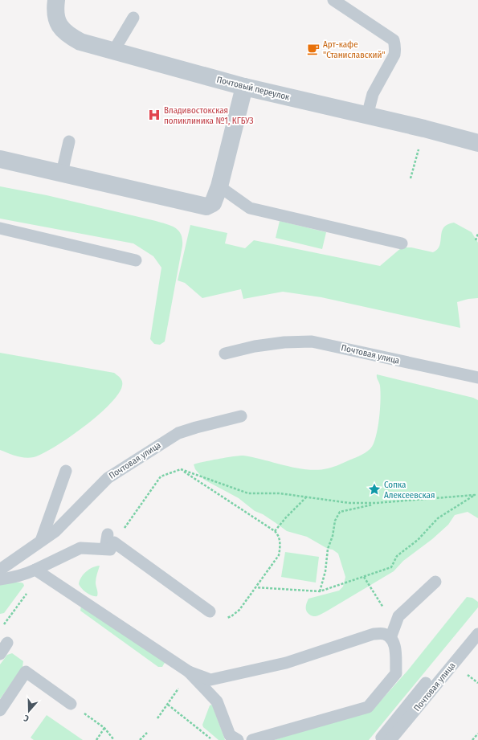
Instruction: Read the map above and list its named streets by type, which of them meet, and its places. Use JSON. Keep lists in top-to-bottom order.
{
  "streets": {
    "street": ["Почтовый переулок"],
    "lane": ["Почтовая улица"]
  },
  "places": {
    "cafe": ["Арт-кафе \"Станиславский\""],
    "hospital": ["Владивостокская поликлиника №1, КГБУЗ"],
    "place": ["Сопка Алексеевская"]
  },
  "north": "bottom"
}
